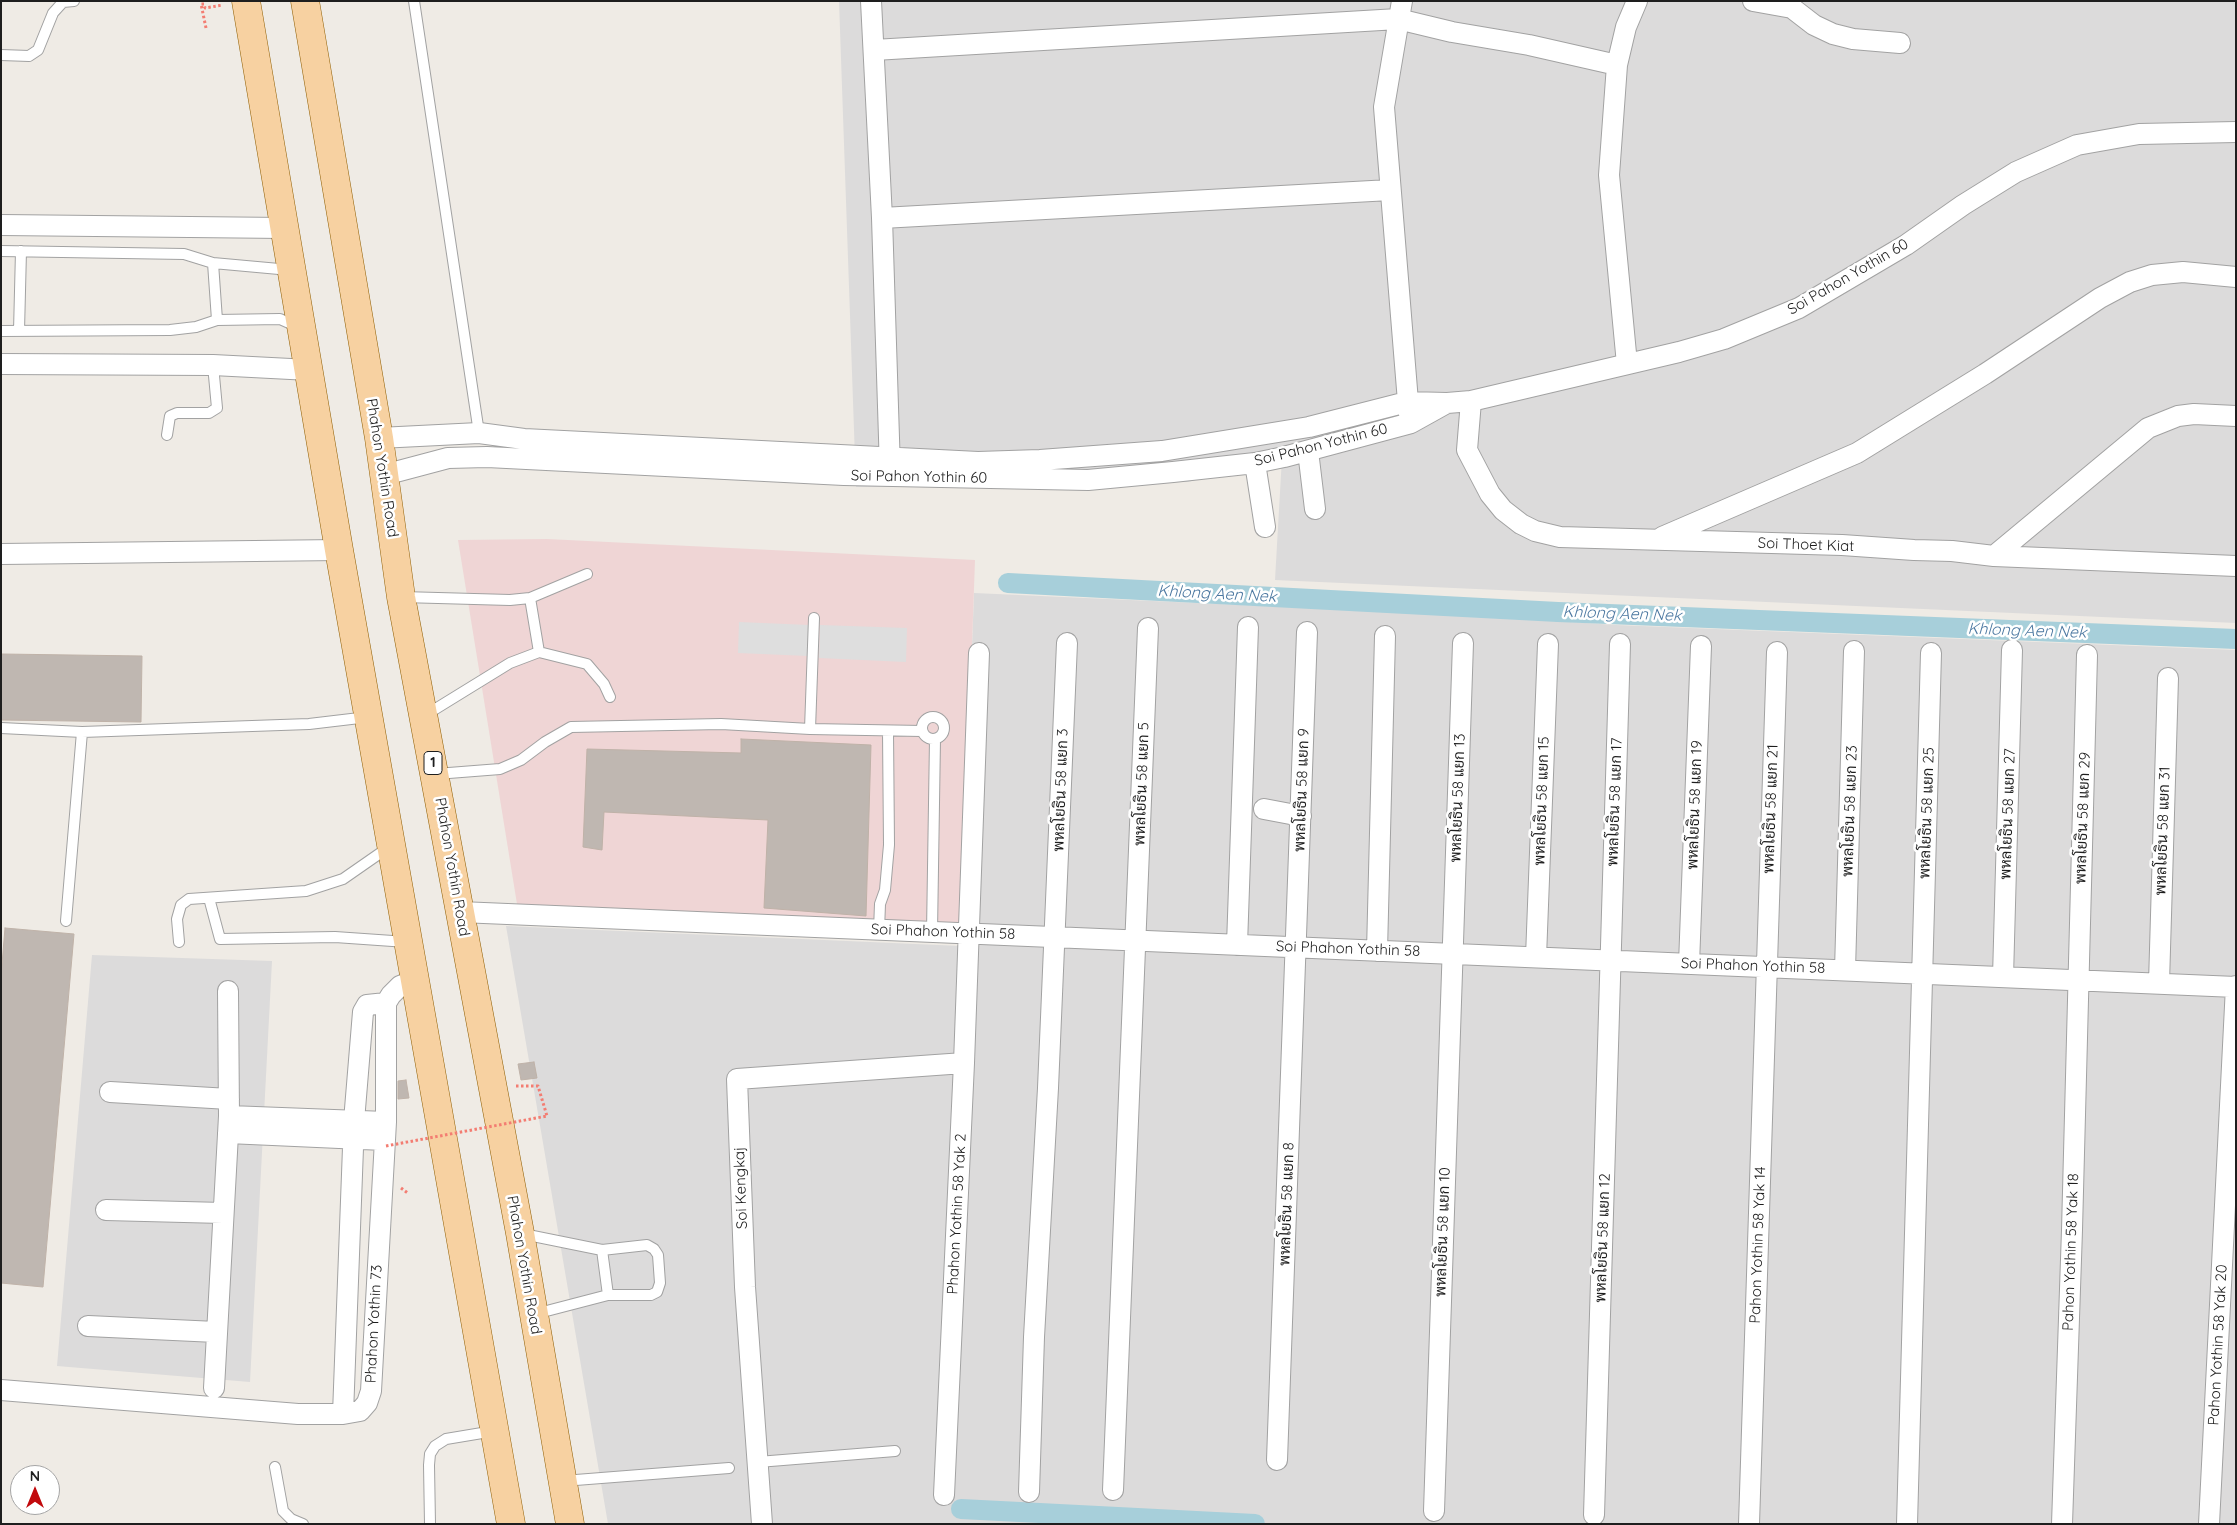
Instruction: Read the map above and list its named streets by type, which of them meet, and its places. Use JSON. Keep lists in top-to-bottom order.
{
  "streets": {
    "main road": ["Phahon Yothin Road", "1"],
    "street": [
      "Soi Pahon Yothin 60",
      "Soi Thoet Kiat",
      "พหลโยธิน 58 แยก 5",
      "พหลโยธิน 58 แยก 3",
      "พหลโยธิน 58 แยก 9",
      "พหลโยธิน 58 แยก 13",
      "พหลโยธิน 58 แยก 15",
      "พหลโยธิน 58 แยก 17",
      "พหลโยธิน 58 แยก 19",
      "พหลโยธิน 58 แยก 21",
      "พหลโยธิน 58 แยก 23",
      "พหลโยธิน 58 แยก 25",
      "พหลโยธิน 58 แยก 27",
      "พหลโยธิน 58 แยก 29",
      "พหลโยธิน 58 แยก 31",
      "Soi Phahon Yothin 58",
      "Soi Kengkaj",
      "พหลโยธิน 58 แยก 8",
      "Phahon Yothin 58 Yak 2",
      "พหลโยธิน 58 แยก 10",
      "พหลโยธิน 58 แยก 12",
      "Pahon Yothin 58 Yak 14",
      "Pahon Yothin 58 Yak 18",
      "Phahon Yothin 73",
      "Pahon Yothin 58 Yak 20"
    ]
  },
  "crossings": [
    ["Soi Pahon Yothin 60", "Phahon Yothin Road"],
    ["Soi Pahon Yothin 60", "Soi Thoet Kiat"],
    ["Phahon Yothin Road", "Soi Phahon Yothin 58"],
    ["พหลโยธิน 58 แยก 5", "Soi Phahon Yothin 58"],
    ["พหลโยธิน 58 แยก 3", "Soi Phahon Yothin 58"],
    ["พหลโยธิน 58 แยก 9", "Soi Phahon Yothin 58"],
    ["พหลโยธิน 58 แยก 9", "พหลโยธิน 58 แยก 8"],
    ["พหลโยธิน 58 แยก 13", "Soi Phahon Yothin 58"],
    ["พหลโยธิน 58 แยก 13", "พหลโยธิน 58 แยก 10"],
    ["พหลโยธิน 58 แยก 15", "Soi Phahon Yothin 58"],
    ["พหลโยธิน 58 แยก 17", "Soi Phahon Yothin 58"],
    ["พหลโยธิน 58 แยก 17", "พหลโยธิน 58 แยก 12"],
    ["พหลโยธิน 58 แยก 19", "Soi Phahon Yothin 58"],
    ["พหลโยธิน 58 แยก 21", "Soi Phahon Yothin 58"],
    ["พหลโยธิน 58 แยก 21", "Pahon Yothin 58 Yak 14"],
    ["พหลโยธิน 58 แยก 23", "Soi Phahon Yothin 58"],
    ["พหลโยธิน 58 แยก 25", "Soi Phahon Yothin 58"],
    ["พหลโยธิน 58 แยก 27", "Soi Phahon Yothin 58"],
    ["พหลโยธิน 58 แยก 29", "Soi Phahon Yothin 58"],
    ["พหลโยธิน 58 แยก 29", "Pahon Yothin 58 Yak 18"],
    ["พหลโยธิน 58 แยก 31", "Soi Phahon Yothin 58"],
    ["Soi Phahon Yothin 58", "พหลโยธิน 58 แยก 8"],
    ["Soi Phahon Yothin 58", "Phahon Yothin 58 Yak 2"],
    ["Soi Phahon Yothin 58", "พหลโยธิน 58 แยก 10"],
    ["Soi Phahon Yothin 58", "พหลโยธิน 58 แยก 12"],
    ["Soi Phahon Yothin 58", "Pahon Yothin 58 Yak 14"],
    ["Soi Phahon Yothin 58", "Pahon Yothin 58 Yak 18"],
    ["Soi Phahon Yothin 58", "Pahon Yothin 58 Yak 20"],
    ["Soi Kengkaj", "Phahon Yothin 58 Yak 2"]
  ],
  "water": ["Khlong Aen Nek"],
  "north": "top"
}
